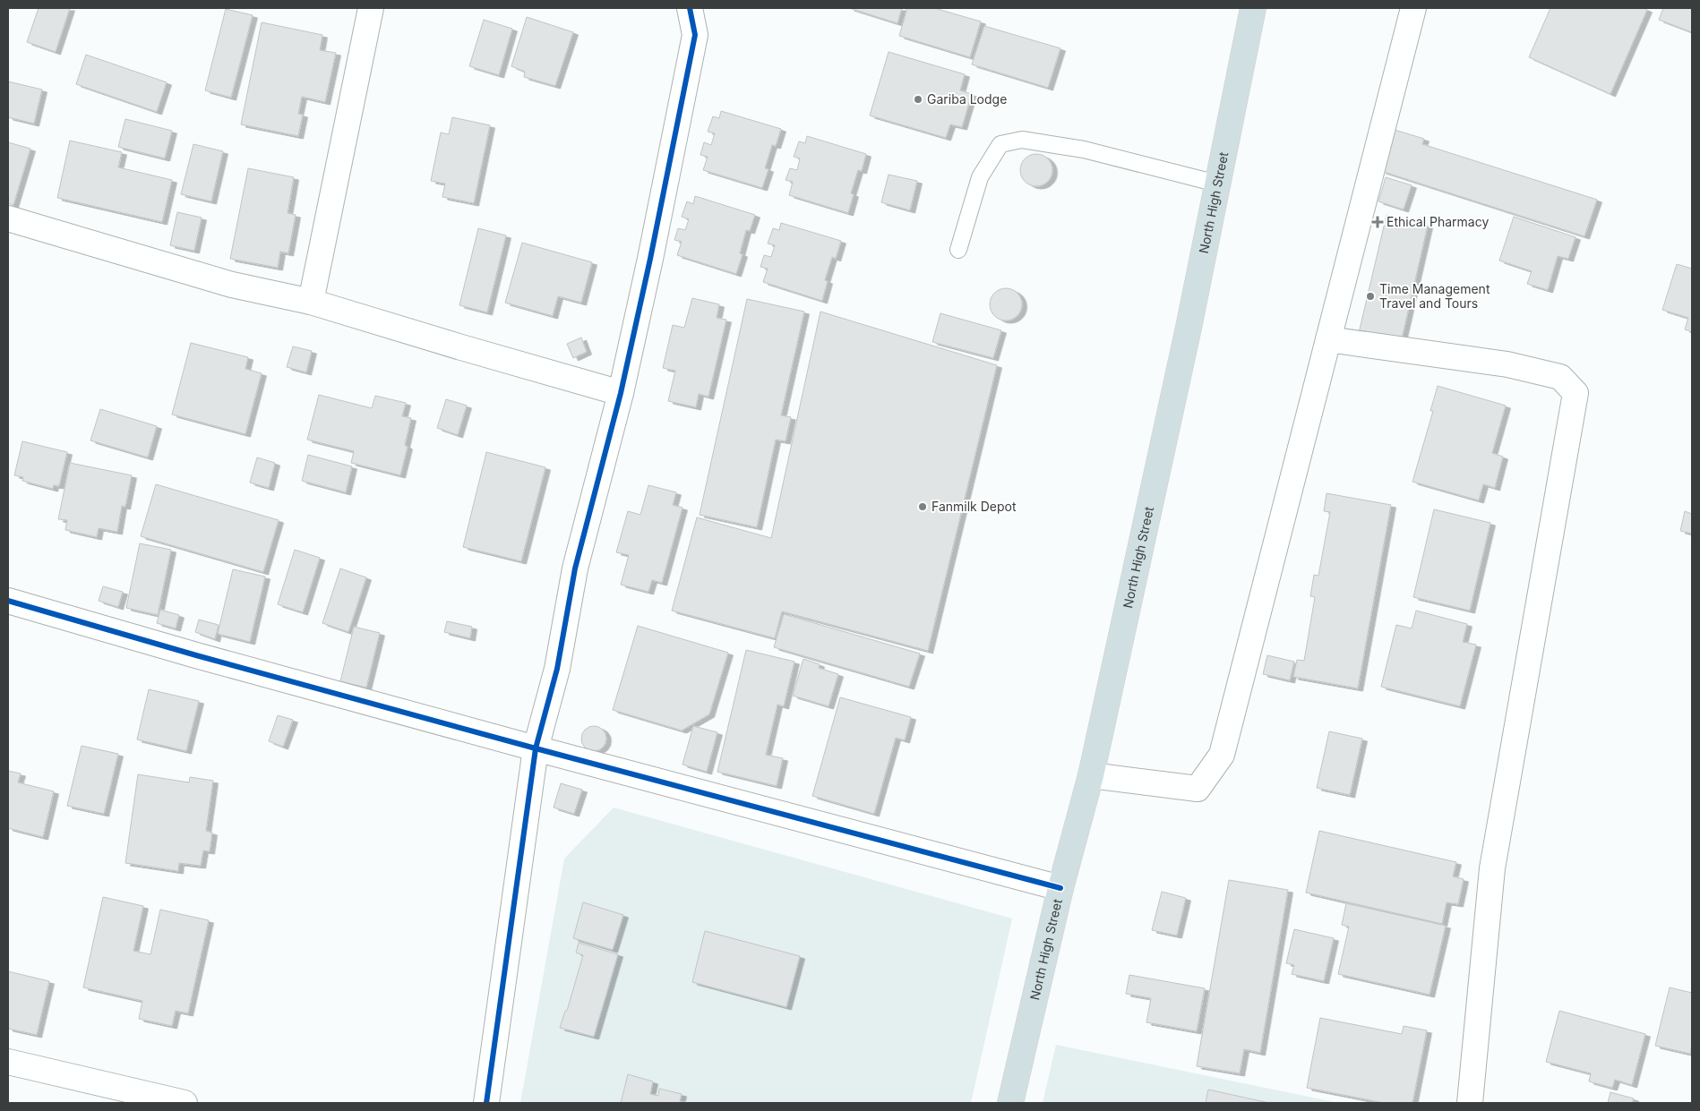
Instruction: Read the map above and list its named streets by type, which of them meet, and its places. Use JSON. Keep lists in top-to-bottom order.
{
  "streets": {
    "highway": ["North High Street"]
  },
  "places": {
    "other": ["Gariba Lodge", "Time Management Travel and Tours", "Fanmilk Depot"],
    "health": ["Ethical Pharmacy"]
  }
}
